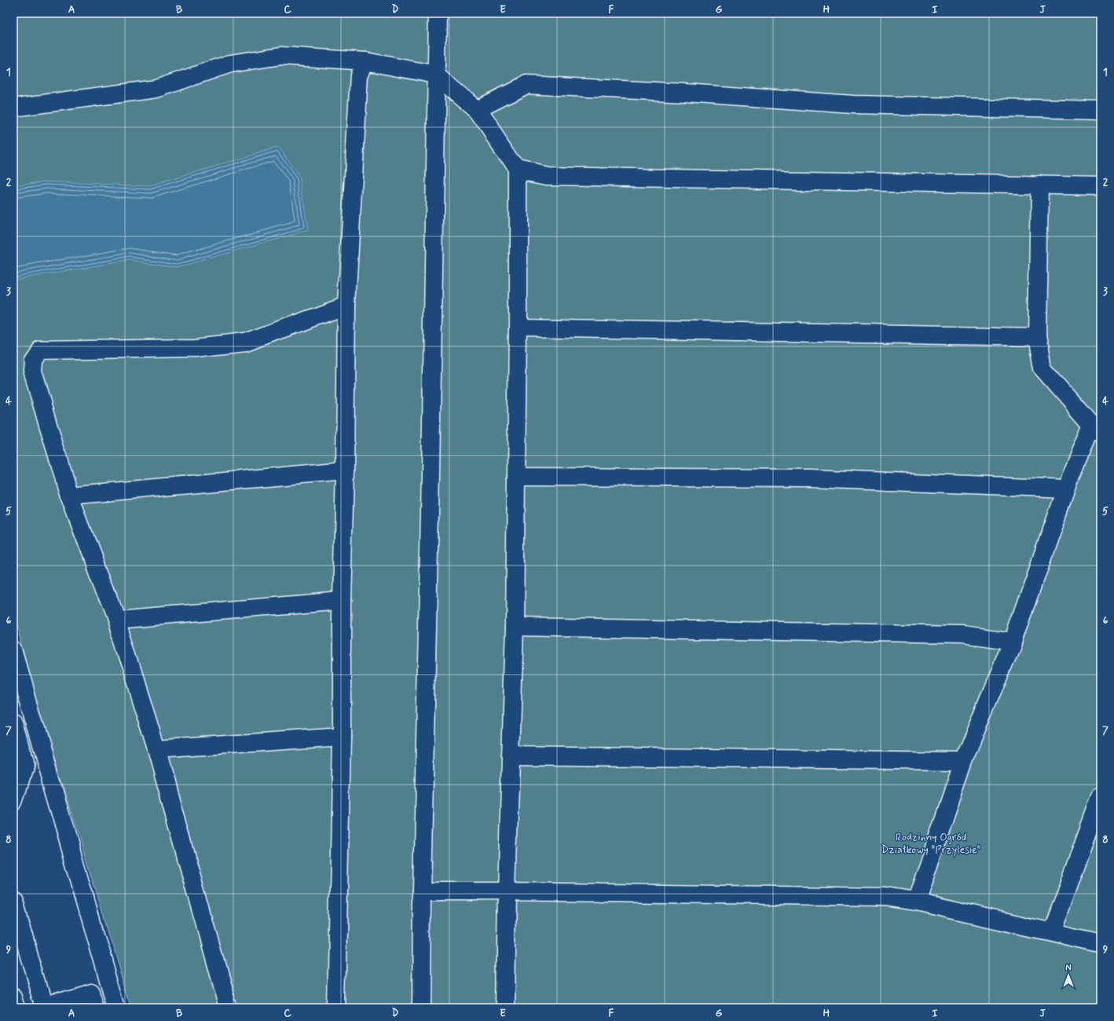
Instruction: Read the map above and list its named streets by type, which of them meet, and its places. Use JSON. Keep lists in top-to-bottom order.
{
  "parks": ["Rodzinny Ogród Działkowy \"Przylesie\""],
  "north": "top",
  "grid": {
    "columns": [
      "A",
      "B",
      "C",
      "D",
      "E",
      "F",
      "G",
      "H",
      "I",
      "J"
    ],
    "rows": [
      "1",
      "2",
      "3",
      "4",
      "5",
      "6",
      "7",
      "8",
      "9"
    ]
  }
}
